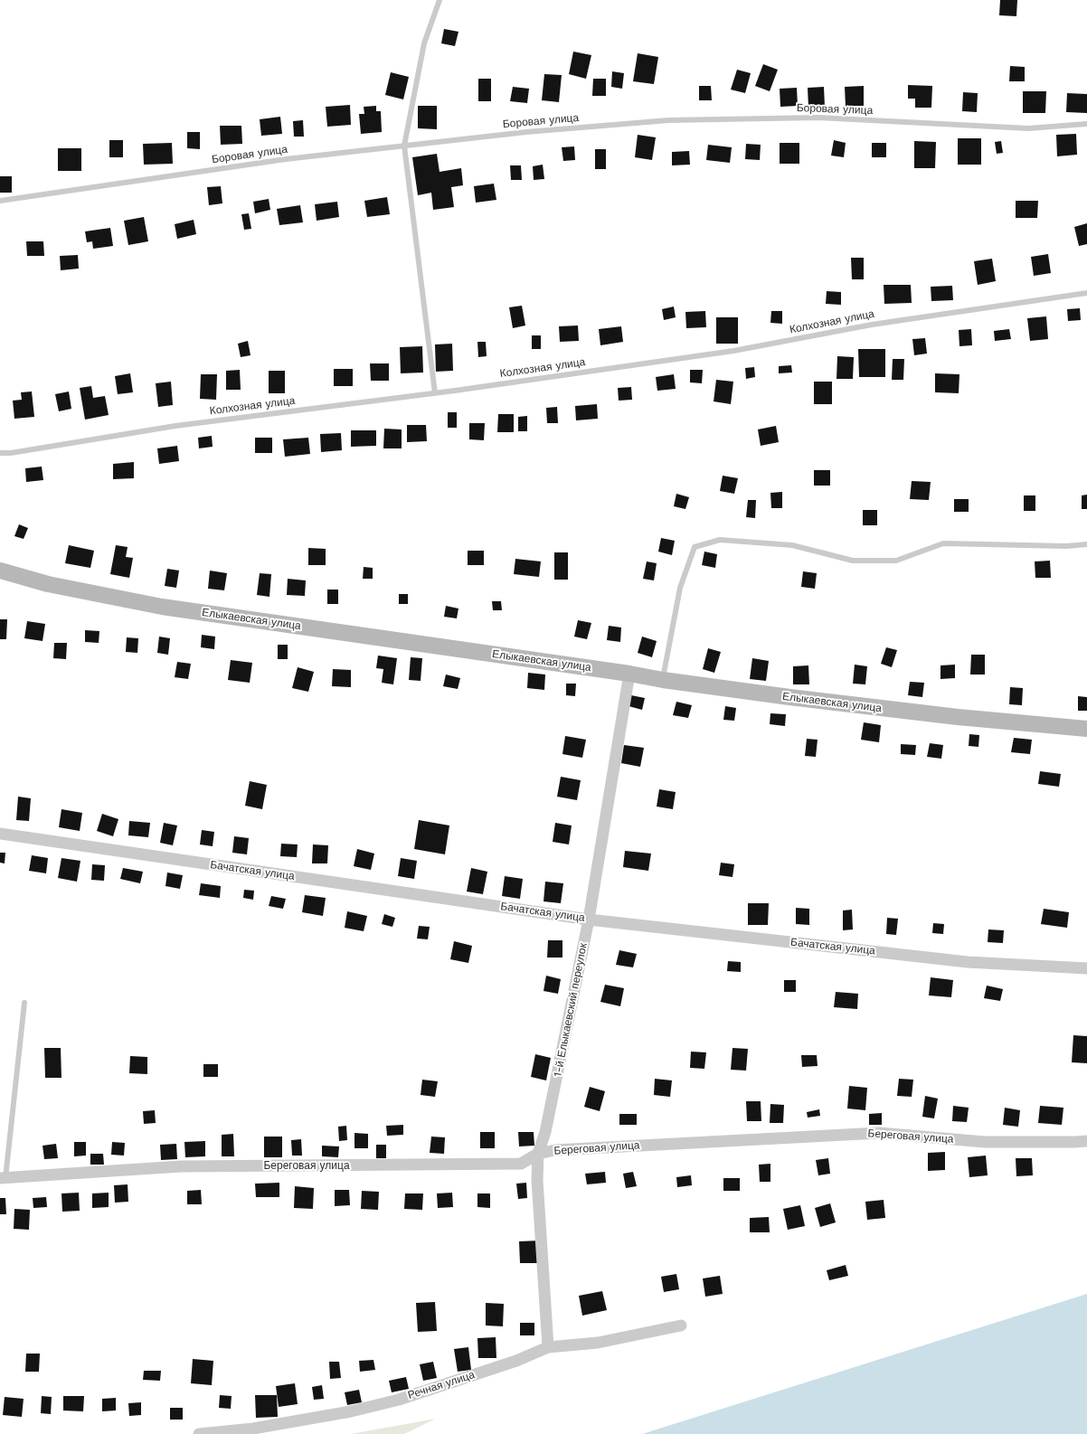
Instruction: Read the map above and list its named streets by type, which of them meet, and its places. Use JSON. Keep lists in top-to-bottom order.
{
  "streets": {
    "street": [
      "Елыкаевская улица",
      "Бачатская улица",
      "1-й Елыкаевский переулок",
      "Береговая улица",
      "Речная улица"
    ],
    "lane": ["Боровая улица", "Колхозная улица"]
  },
  "crossings": [
    ["Елыкаевская улица", "1-й Елыкаевский переулок"],
    ["Бачатская улица", "1-й Елыкаевский переулок"],
    ["1-й Елыкаевский переулок", "Береговая улица"],
    ["1-й Елыкаевский переулок", "Речная улица"]
  ]
}
